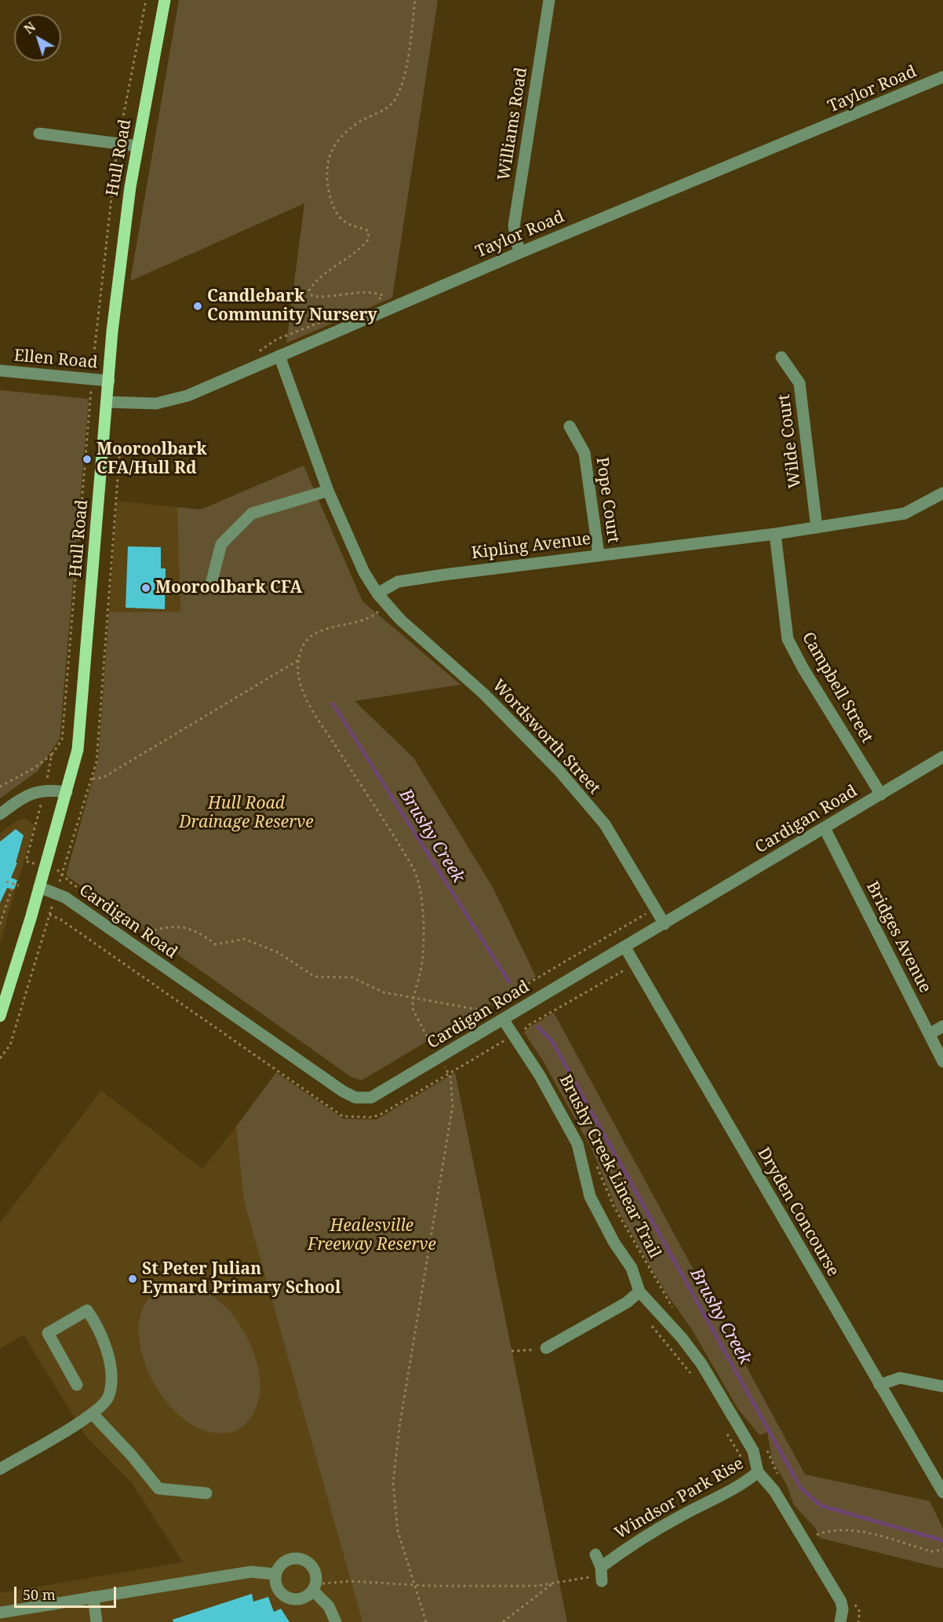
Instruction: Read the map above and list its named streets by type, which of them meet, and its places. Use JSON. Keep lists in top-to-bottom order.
{
  "streets": {
    "main road": ["Hull Road"],
    "street": [
      "Taylor Road",
      "Williams Road",
      "Ellen Road",
      "Wilde Court",
      "Pope Court",
      "Kipling Avenue",
      "Campbell Street",
      "Wordsworth Street",
      "Cardigan Road",
      "Bridges Avenue",
      "Dryden Concourse",
      "Windsor Park Rise"
    ],
    "path": ["Brushy Creek Linear Trail"]
  },
  "crossings": [
    ["Taylor Road", "Williams Road"],
    ["Taylor Road", "Hull Road"],
    ["Hull Road", "Ellen Road"],
    ["Hull Road", "Cardigan Road"],
    ["Wilde Court", "Kipling Avenue"],
    ["Pope Court", "Kipling Avenue"],
    ["Kipling Avenue", "Campbell Street"],
    ["Kipling Avenue", "Wordsworth Street"],
    ["Campbell Street", "Cardigan Road"],
    ["Wordsworth Street", "Cardigan Road"],
    ["Cardigan Road", "Bridges Avenue"],
    ["Cardigan Road", "Dryden Concourse"]
  ],
  "water": ["Brushy Creek"],
  "parks": ["Hull Road Drainage Reserve", "Healesville Freeway Reserve"],
  "places": [
    "Candlebark Community Nursery",
    "Mooroolbark CFA/Hull Rd",
    "Mooroolbark CFA",
    "St Peter Julian Eymard Primary School"
  ],
  "scale_bar": "50 m",
  "north": "top left"
}
